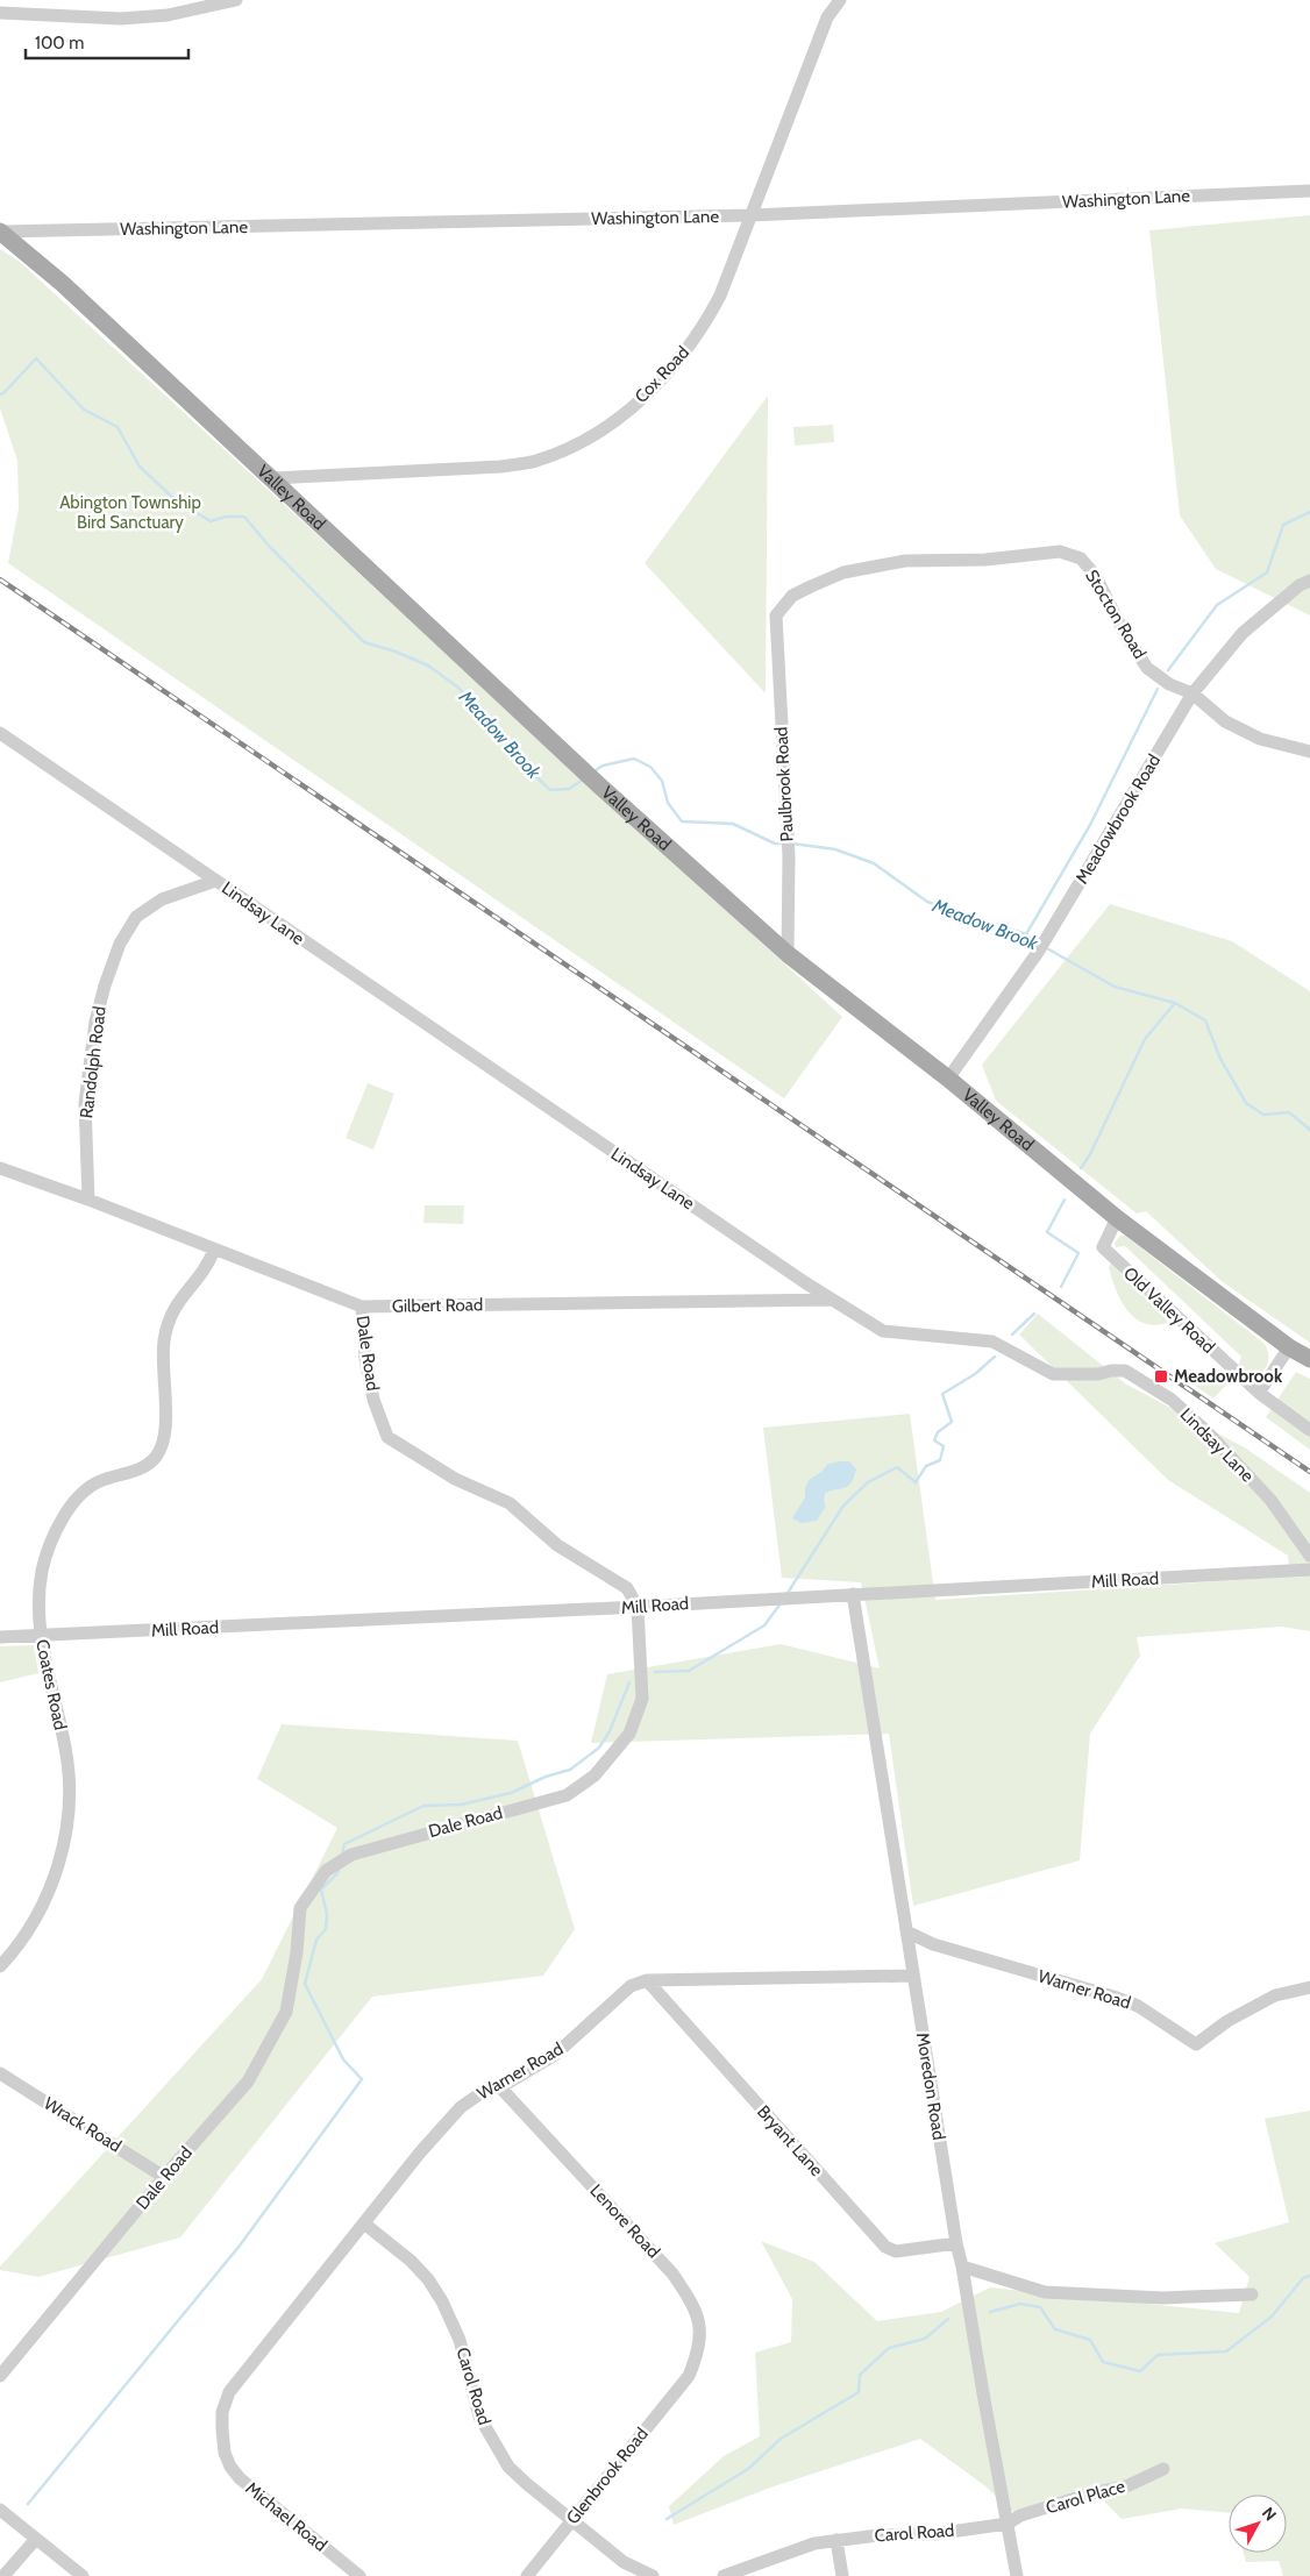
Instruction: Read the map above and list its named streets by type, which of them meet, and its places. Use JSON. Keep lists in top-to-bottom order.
{
  "streets": {
    "main road": ["Valley Road"],
    "street": [
      "Washington Lane",
      "Cox Road",
      "Stocton Road",
      "Paulbrook Road",
      "Meadowbrook Road",
      "Lindsay Lane",
      "Randolph Road",
      "Gilbert Road",
      "Old Valley Road",
      "Dale Road",
      "Mill Road",
      "Coates Road",
      "Warner Road",
      "Moredon Road",
      "Wrack Road",
      "Bryant Lane",
      "Lenore Road",
      "Carol Road",
      "Glenbrook Road",
      "Carol Place",
      "Michael Road"
    ]
  },
  "crossings": [
    ["Washington Lane", "Cox Road"],
    ["Washington Lane", "Valley Road"],
    ["Cox Road", "Valley Road"],
    ["Valley Road", "Paulbrook Road"],
    ["Valley Road", "Meadowbrook Road"],
    ["Valley Road", "Old Valley Road"],
    ["Stocton Road", "Paulbrook Road"],
    ["Stocton Road", "Meadowbrook Road"],
    ["Lindsay Lane", "Randolph Road"],
    ["Lindsay Lane", "Gilbert Road"],
    ["Randolph Road", "Gilbert Road"],
    ["Gilbert Road", "Dale Road"],
    ["Gilbert Road", "Coates Road"],
    ["Dale Road", "Mill Road"],
    ["Dale Road", "Wrack Road"],
    ["Mill Road", "Coates Road"],
    ["Mill Road", "Moredon Road"],
    ["Warner Road", "Moredon Road"],
    ["Warner Road", "Bryant Lane"],
    ["Warner Road", "Lenore Road"],
    ["Warner Road", "Carol Road"],
    ["Warner Road", "Michael Road"],
    ["Moredon Road", "Bryant Lane"],
    ["Moredon Road", "Carol Road"],
    ["Moredon Road", "Carol Place"],
    ["Lenore Road", "Glenbrook Road"],
    ["Carol Road", "Glenbrook Road"],
    ["Carol Road", "Carol Place"]
  ],
  "water": ["Meadow Brook"],
  "parks": ["Abington Township Bird Sanctuary"],
  "places": {
    "transit": ["Meadowbrook"]
  },
  "scale_bar": "100 m",
  "north": "top right"
}
